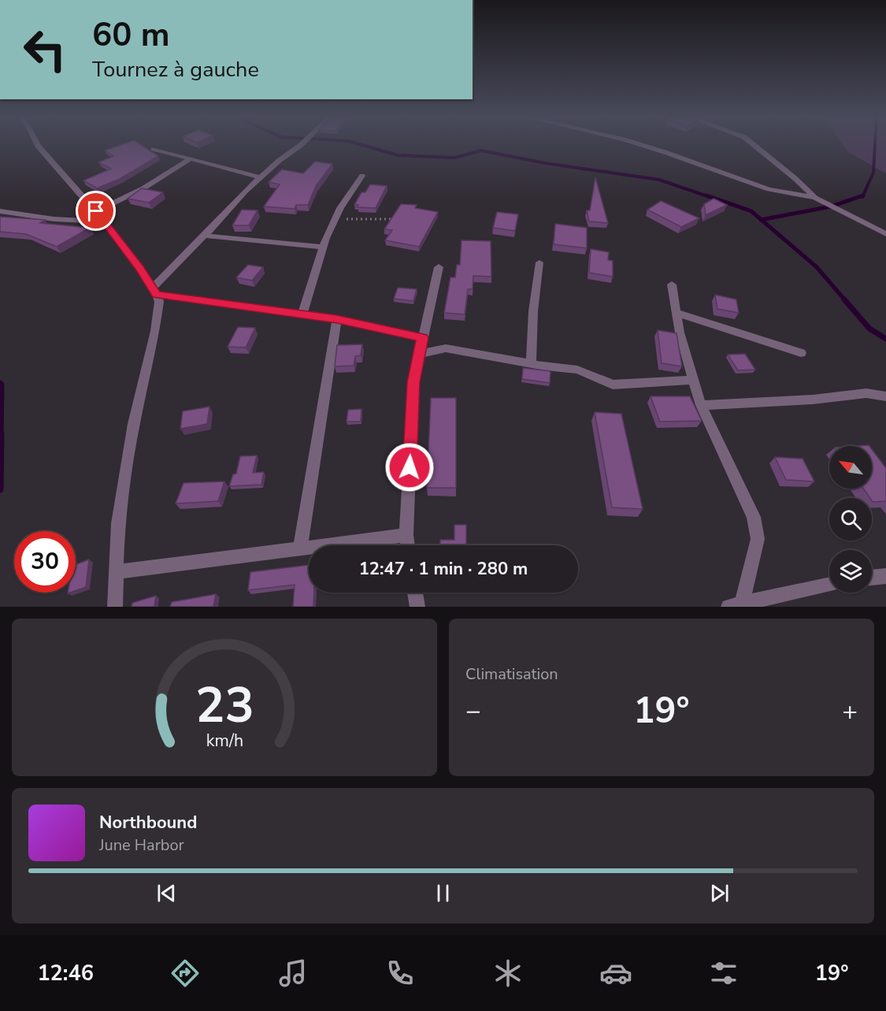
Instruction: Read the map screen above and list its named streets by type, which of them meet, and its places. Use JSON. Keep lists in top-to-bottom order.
{
  "north": "top left",
  "page": {
    "turn": ["60 m", "Tournez à gauche"],
    "limit": "30",
    "trip": "12:47 · 1 min · 280 m",
    "tile": "Climatisation",
    "heat": ["−", "19°", "+"],
    "song": ["Northbound", "June Harbor"],
    "tabs": ["12:46", "19°"],
    "gauge": ["23", "km/h"]
  }
}
